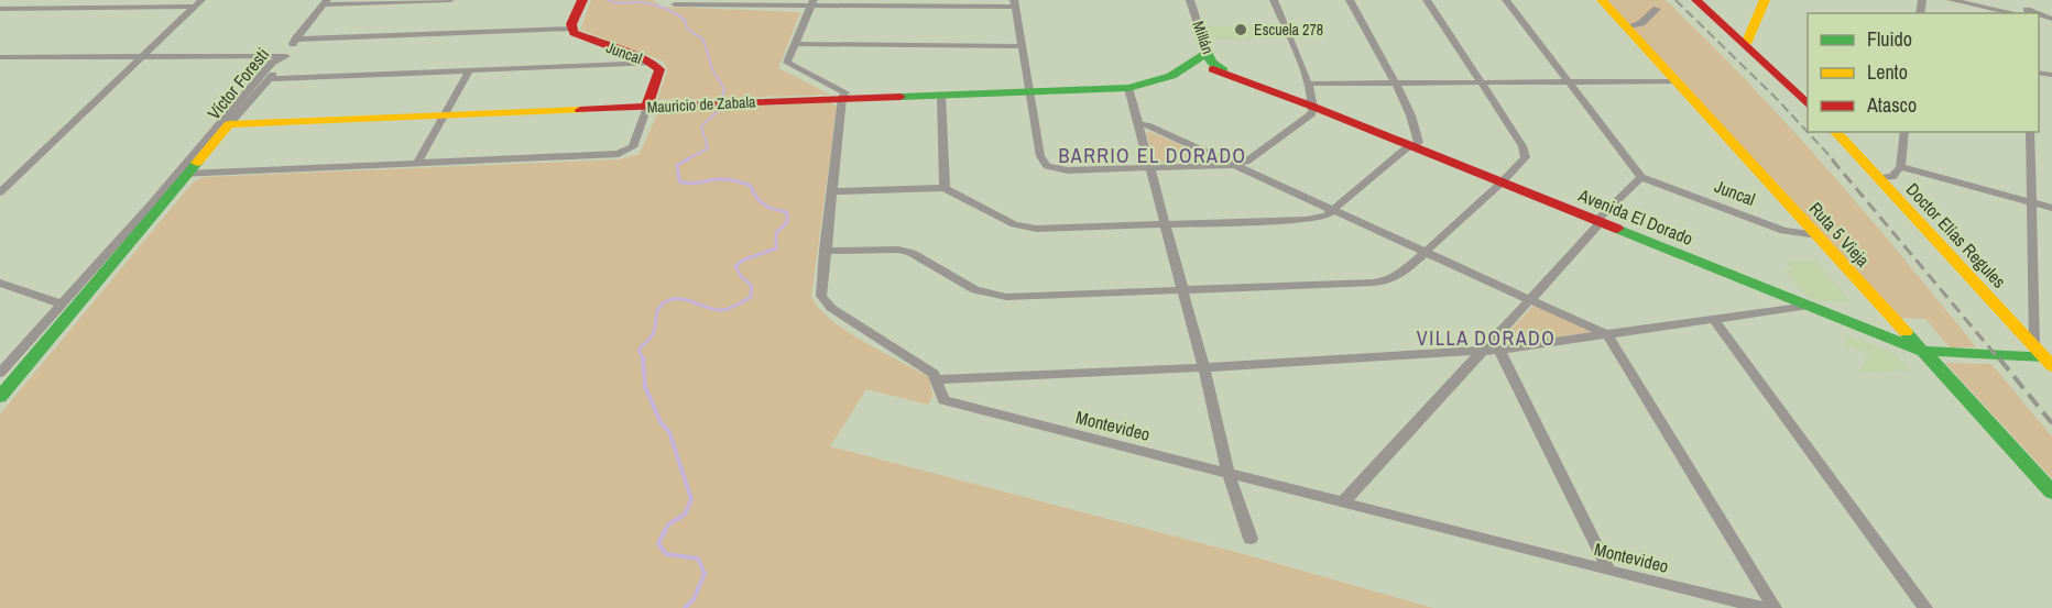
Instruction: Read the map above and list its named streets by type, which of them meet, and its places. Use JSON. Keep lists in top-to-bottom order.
{
  "streets": {
    "street": [
      "Millán",
      "Juncal",
      "Víctor Foresti",
      "Mauricio de Zabala",
      "Avenida El Dorado",
      "Ruta 5 Vieja",
      "Doctor Elías Regules",
      "Montevideo"
    ]
  },
  "crossings": [
    ["Millán", "Mauricio de Zabala"],
    ["Millán", "Avenida El Dorado"],
    ["Juncal", "Mauricio de Zabala"],
    ["Juncal", "Ruta 5 Vieja"],
    ["Víctor Foresti", "Mauricio de Zabala"],
    ["Mauricio de Zabala", "Avenida El Dorado"],
    ["Mauricio de Zabala", "Montevideo"],
    ["Avenida El Dorado", "Ruta 5 Vieja"],
    ["Avenida El Dorado", "Doctor Elías Regules"]
  ],
  "districts": ["BARRIO EL DORADO", "VILLA DORADO"],
  "places": ["Escuela 278"],
  "legend": ["Fluido", "Lento", "Atasco"]
}
